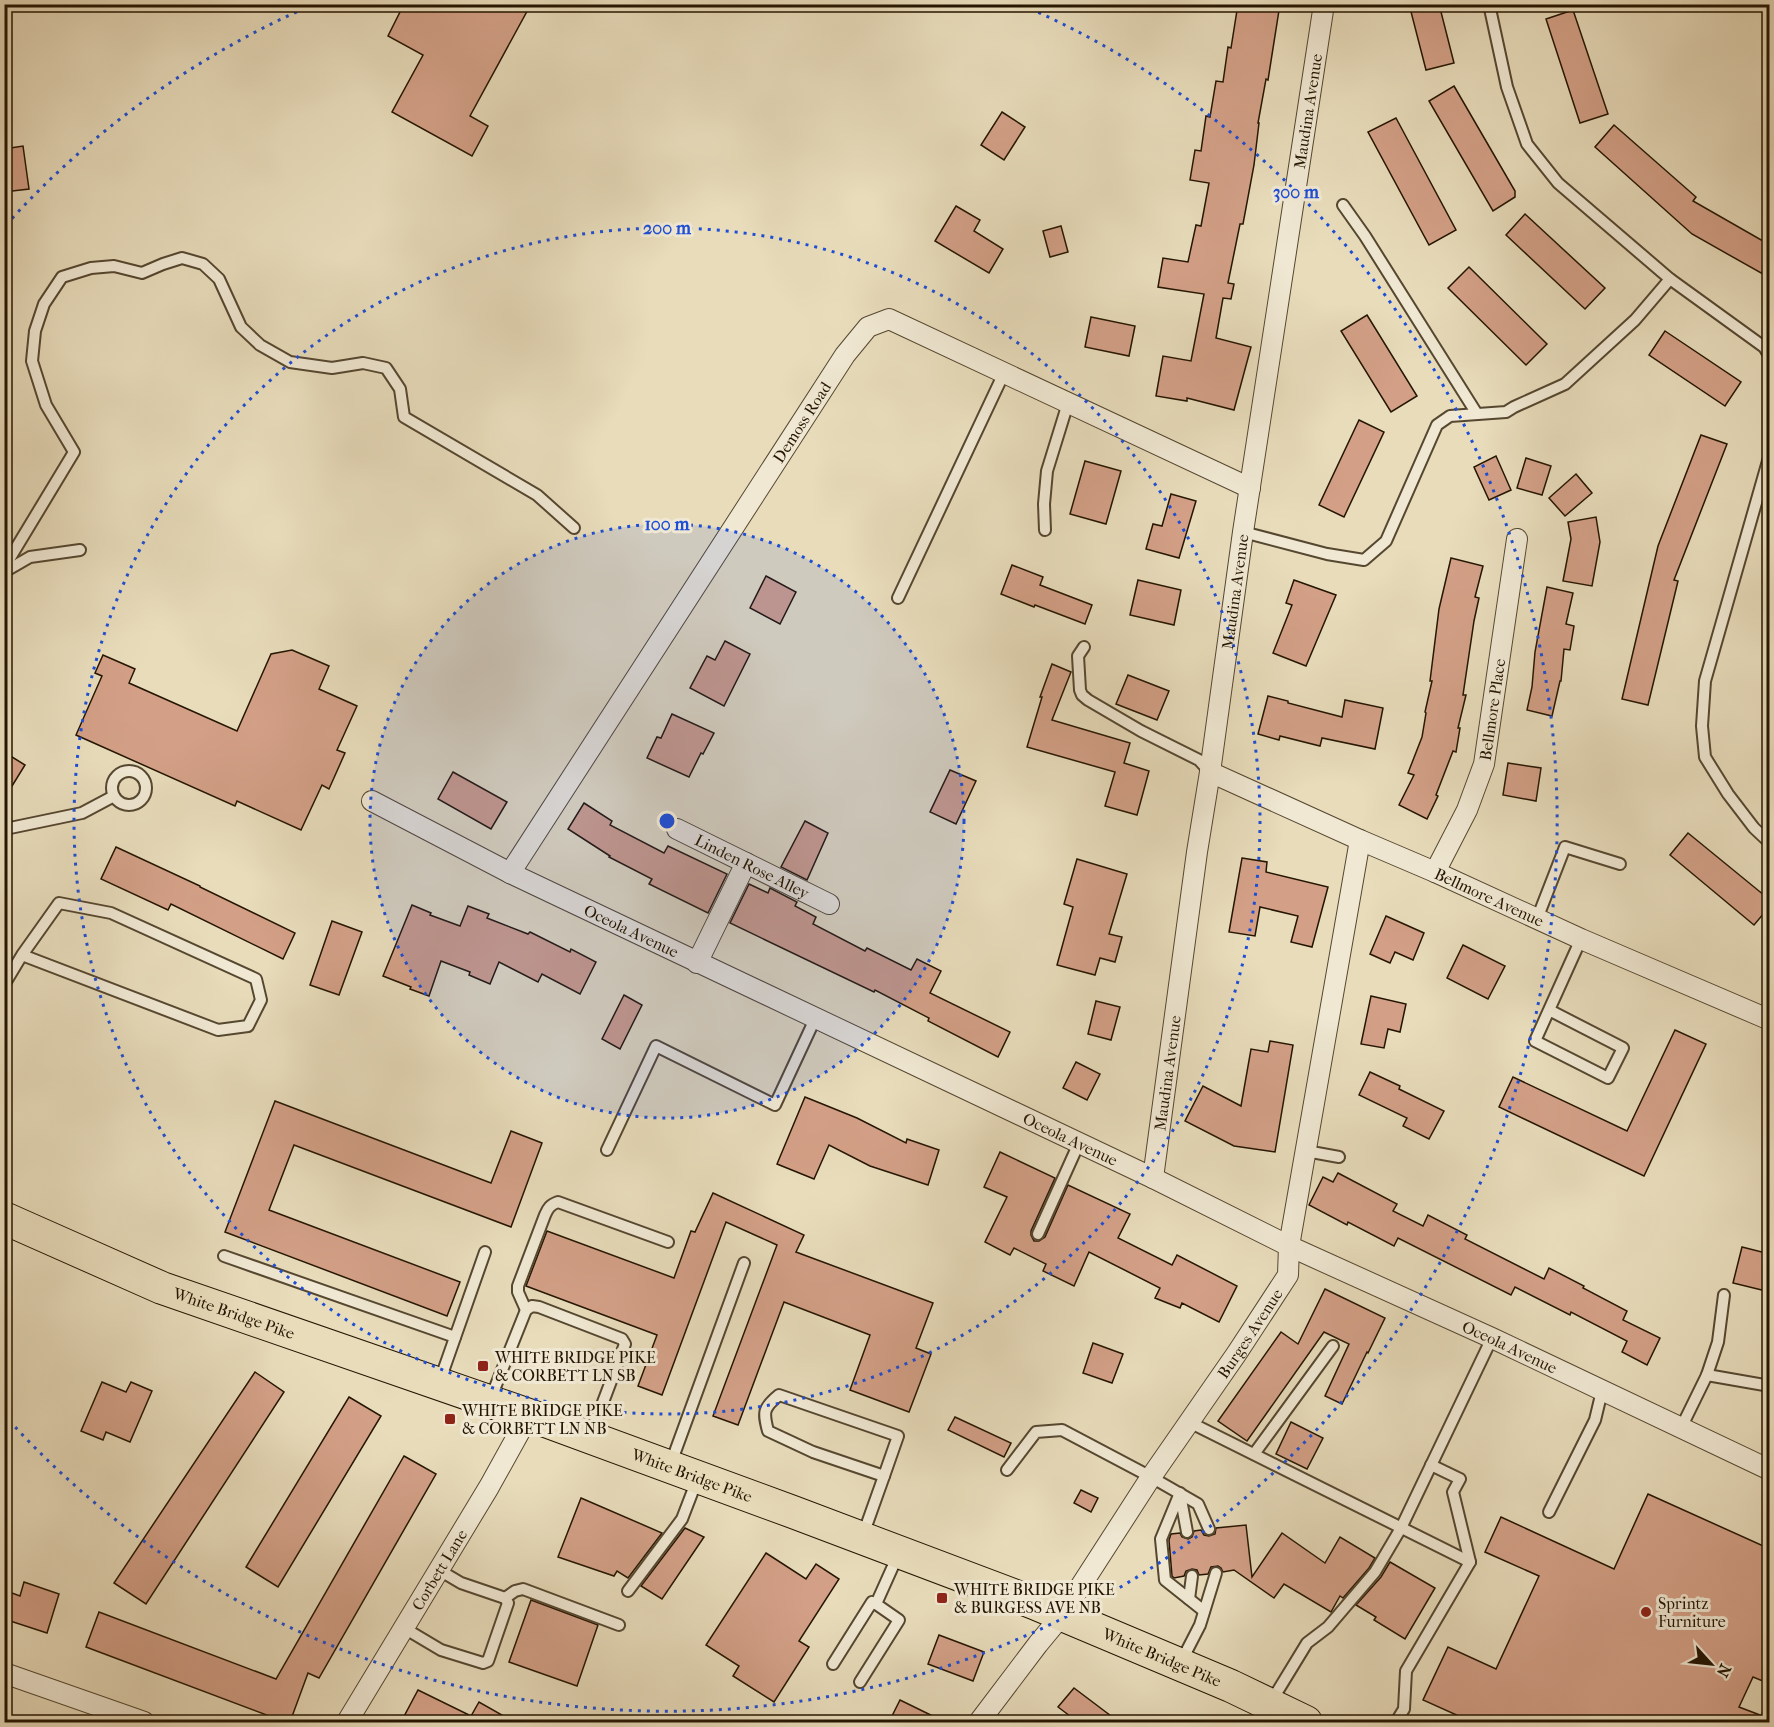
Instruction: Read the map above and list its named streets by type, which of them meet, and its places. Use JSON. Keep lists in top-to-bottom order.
{
  "streets": {
    "main road": ["White Bridge Pike"],
    "street": [
      "Maudina Avenue",
      "Demoss Road",
      "Bellmore Place",
      "Linden Rose Alley",
      "Bellmore Avenue",
      "Oceola Avenue",
      "Burges Avenue",
      "Corbett Lane"
    ]
  },
  "crossings": [
    ["Maudina Avenue", "Demoss Road"],
    ["Maudina Avenue", "Bellmore Avenue"],
    ["Maudina Avenue", "Oceola Avenue"],
    ["Demoss Road", "Oceola Avenue"],
    ["Bellmore Place", "Bellmore Avenue"],
    ["Bellmore Avenue", "Burges Avenue"],
    ["Oceola Avenue", "Burges Avenue"],
    ["White Bridge Pike", "Burges Avenue"],
    ["White Bridge Pike", "Corbett Lane"]
  ],
  "places": {
    "transit": ["WHITE BRIDGE PIKE & CORBETT LN SB", "WHITE BRIDGE PIKE & CORBETT LN NB", "WHITE BRIDGE PIKE & BURGESS AVE NB"],
    "other": ["Sprintz Furniture"]
  },
  "north": "bottom right",
  "rings": ["300 m", "200 m", "100 m"]
}
